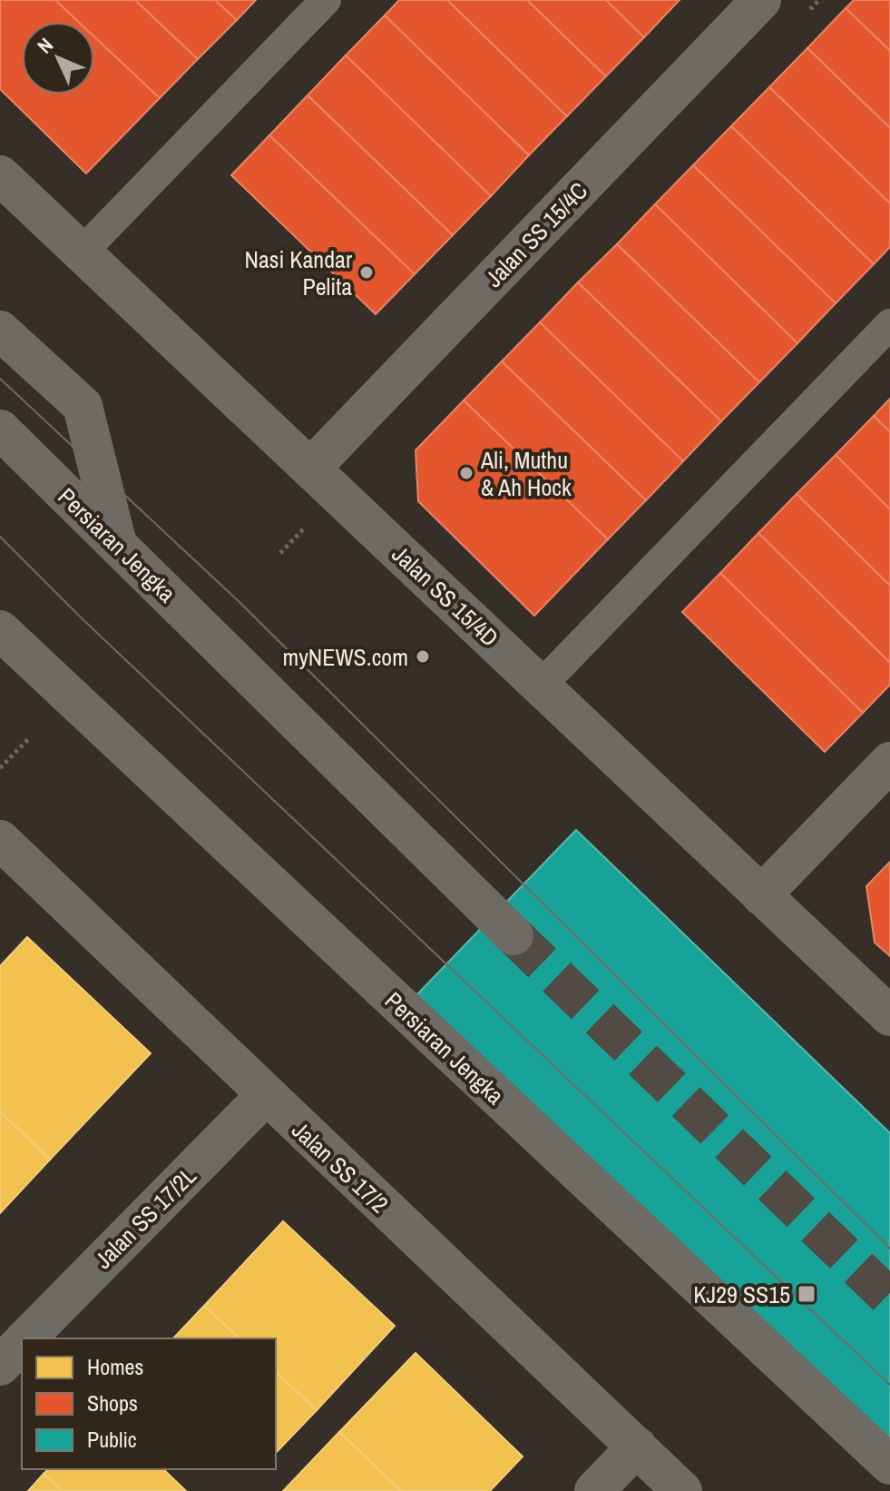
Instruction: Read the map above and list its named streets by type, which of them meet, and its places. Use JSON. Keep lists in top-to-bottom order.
{
  "streets": {
    "street": [
      "Jalan SS 15/4C",
      "Persiaran Jengka",
      "Jalan SS 15/4D",
      "Jalan SS 17/2",
      "Jalan SS 17/2L"
    ]
  },
  "crossings": [
    ["Jalan SS 15/4C", "Jalan SS 15/4D"],
    ["Jalan SS 17/2", "Jalan SS 17/2L"]
  ],
  "places": {
    "other": ["Nasi Kandar Pelita", "Ali, Muthu & Ah Hock", "myNEWS.com"],
    "transit": ["KJ29 SS15"]
  },
  "legend": ["Homes", "Shops", "Public"],
  "north": "top left"
}
